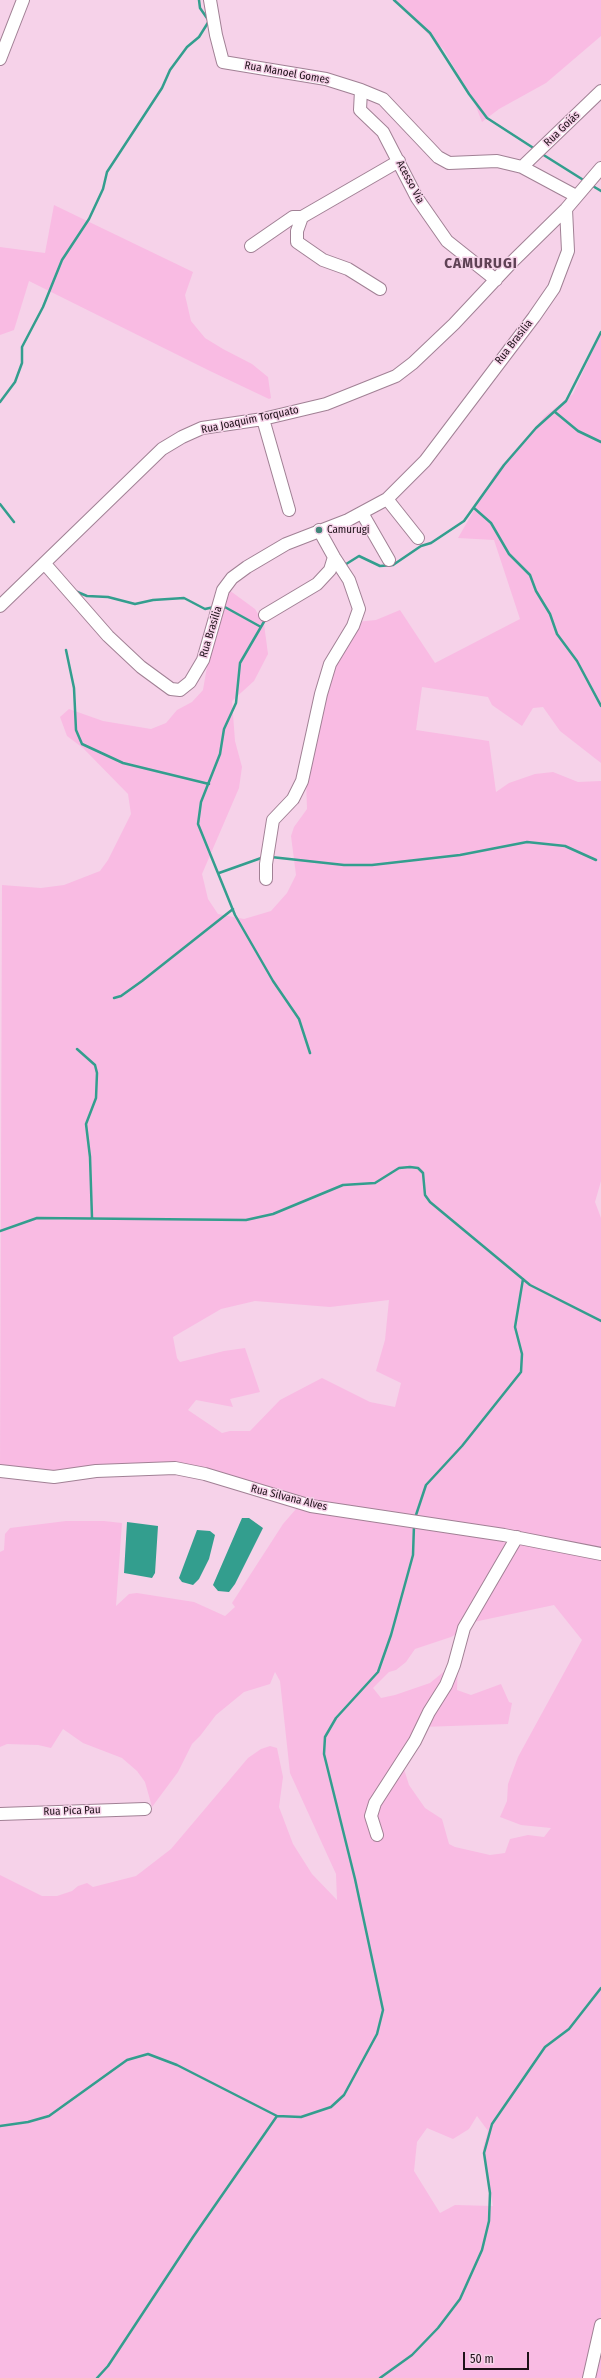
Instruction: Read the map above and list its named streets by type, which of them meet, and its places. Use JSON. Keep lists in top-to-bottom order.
{
  "streets": {
    "street": [
      "Rua Manoel Gomes",
      "Rua Goiás",
      "Acesso Via",
      "Rua Brasília",
      "Rua Joaquim Torquato",
      "Rua Silvana Alves",
      "Rua Pica Pau"
    ]
  },
  "crossings": [
    ["Rua Manoel Gomes", "Rua Goiás"],
    ["Rua Manoel Gomes", "Acesso Via"],
    ["Acesso Via", "Rua Joaquim Torquato"],
    ["Rua Brasília", "Rua Joaquim Torquato"]
  ],
  "districts": ["CAMURUGI"],
  "places": ["Camurugi"],
  "scale_bar": "50 m"
}
